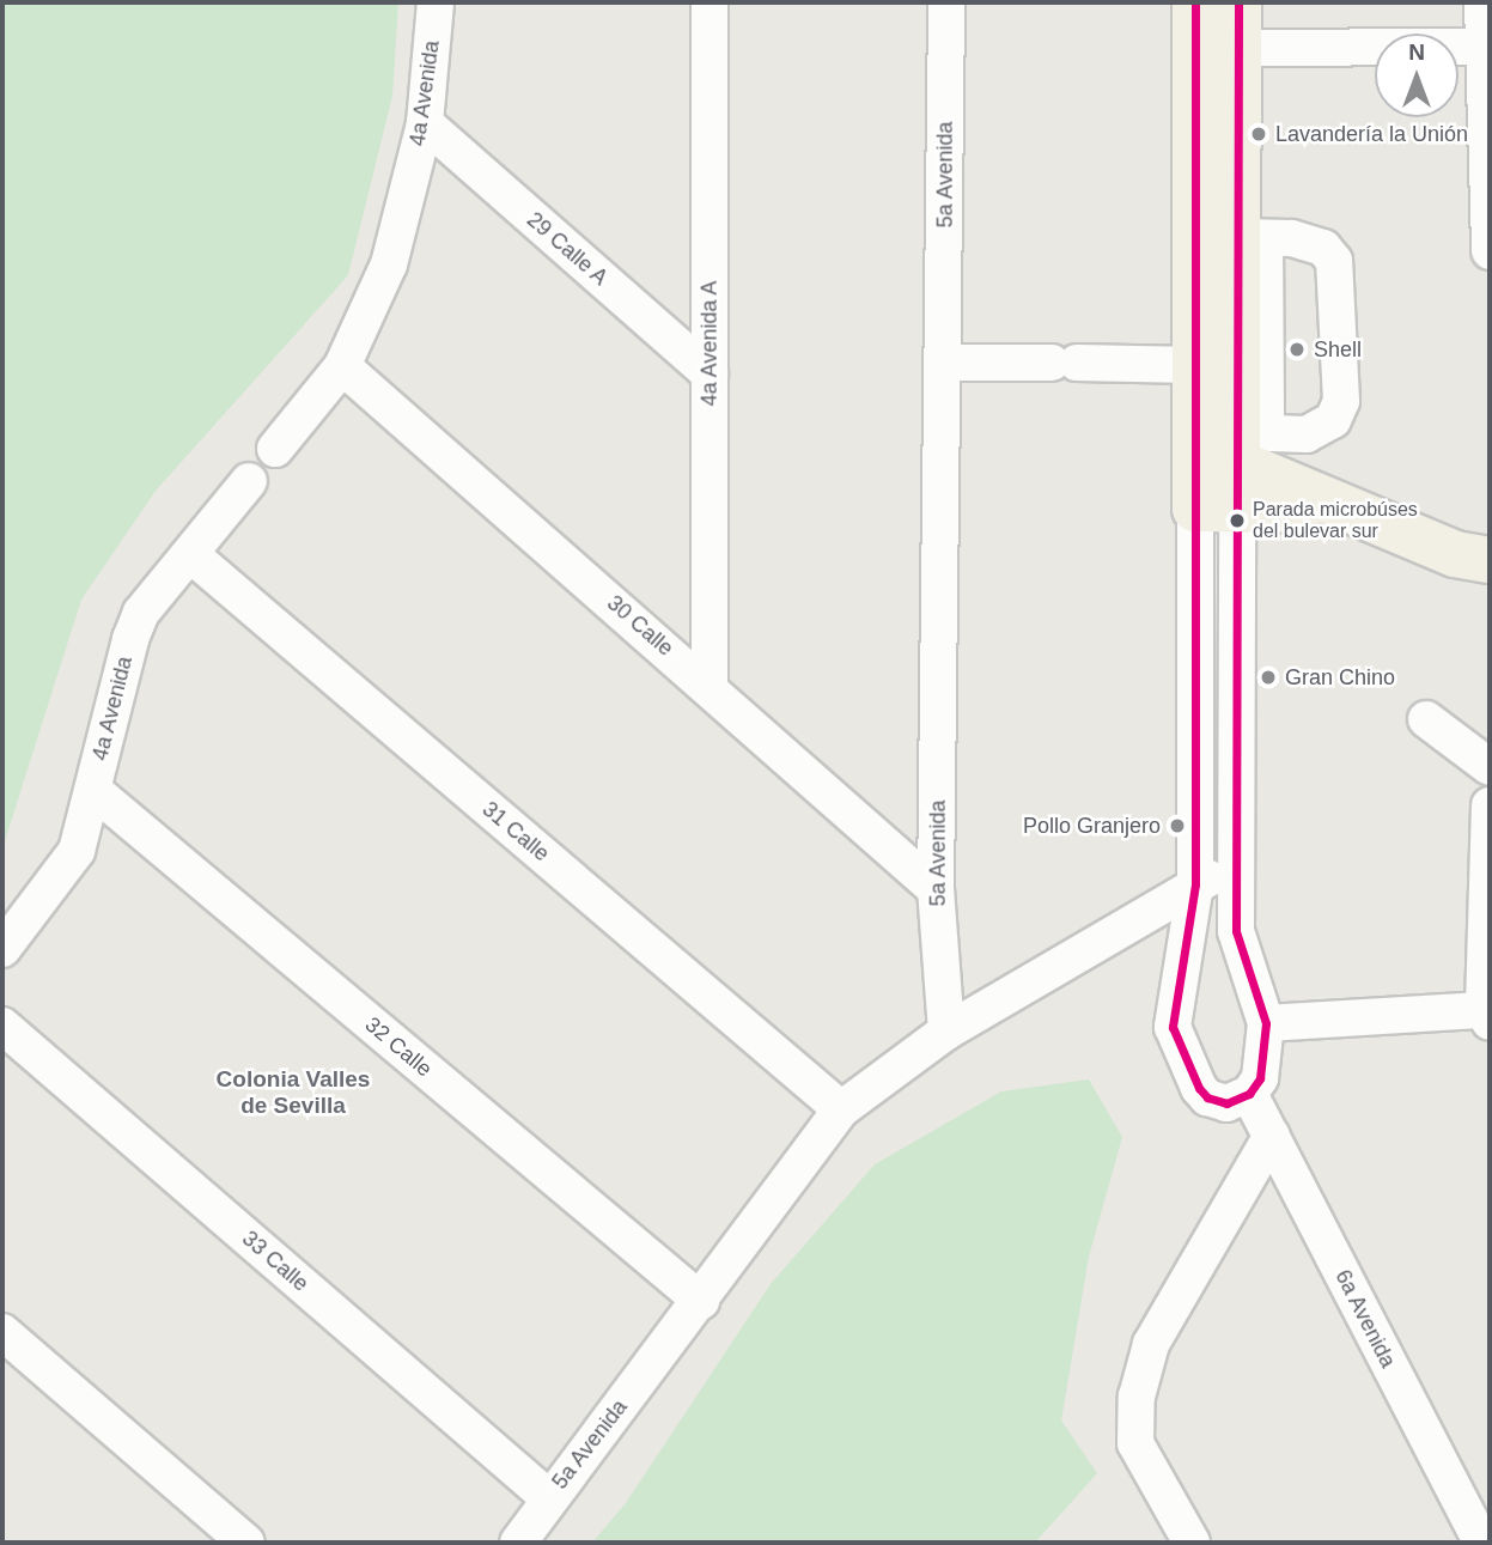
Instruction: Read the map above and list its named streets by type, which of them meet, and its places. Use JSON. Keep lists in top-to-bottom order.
{
  "streets": {
    "street": [
      "4a Avenida",
      "5a Avenida",
      "29 Calle A",
      "4a Avenida A",
      "30 Calle",
      "31 Calle",
      "32 Calle",
      "33 Calle",
      "6a Avenida"
    ]
  },
  "crossings": [
    ["4a Avenida", "29 Calle A"],
    ["4a Avenida", "30 Calle"],
    ["4a Avenida", "31 Calle"],
    ["4a Avenida", "32 Calle"],
    ["5a Avenida", "30 Calle"],
    ["5a Avenida", "31 Calle"],
    ["5a Avenida", "32 Calle"],
    ["5a Avenida", "33 Calle"],
    ["29 Calle A", "4a Avenida A"],
    ["4a Avenida A", "30 Calle"]
  ],
  "districts": ["Colonia Valles de Sevilla"],
  "places": [
    "Lavandería la Unión",
    "Shell",
    "Parada microbúses del bulevar sur",
    "Gran Chino",
    "Pollo Granjero"
  ],
  "lines": ["transit line 31"],
  "north": "top"
}
